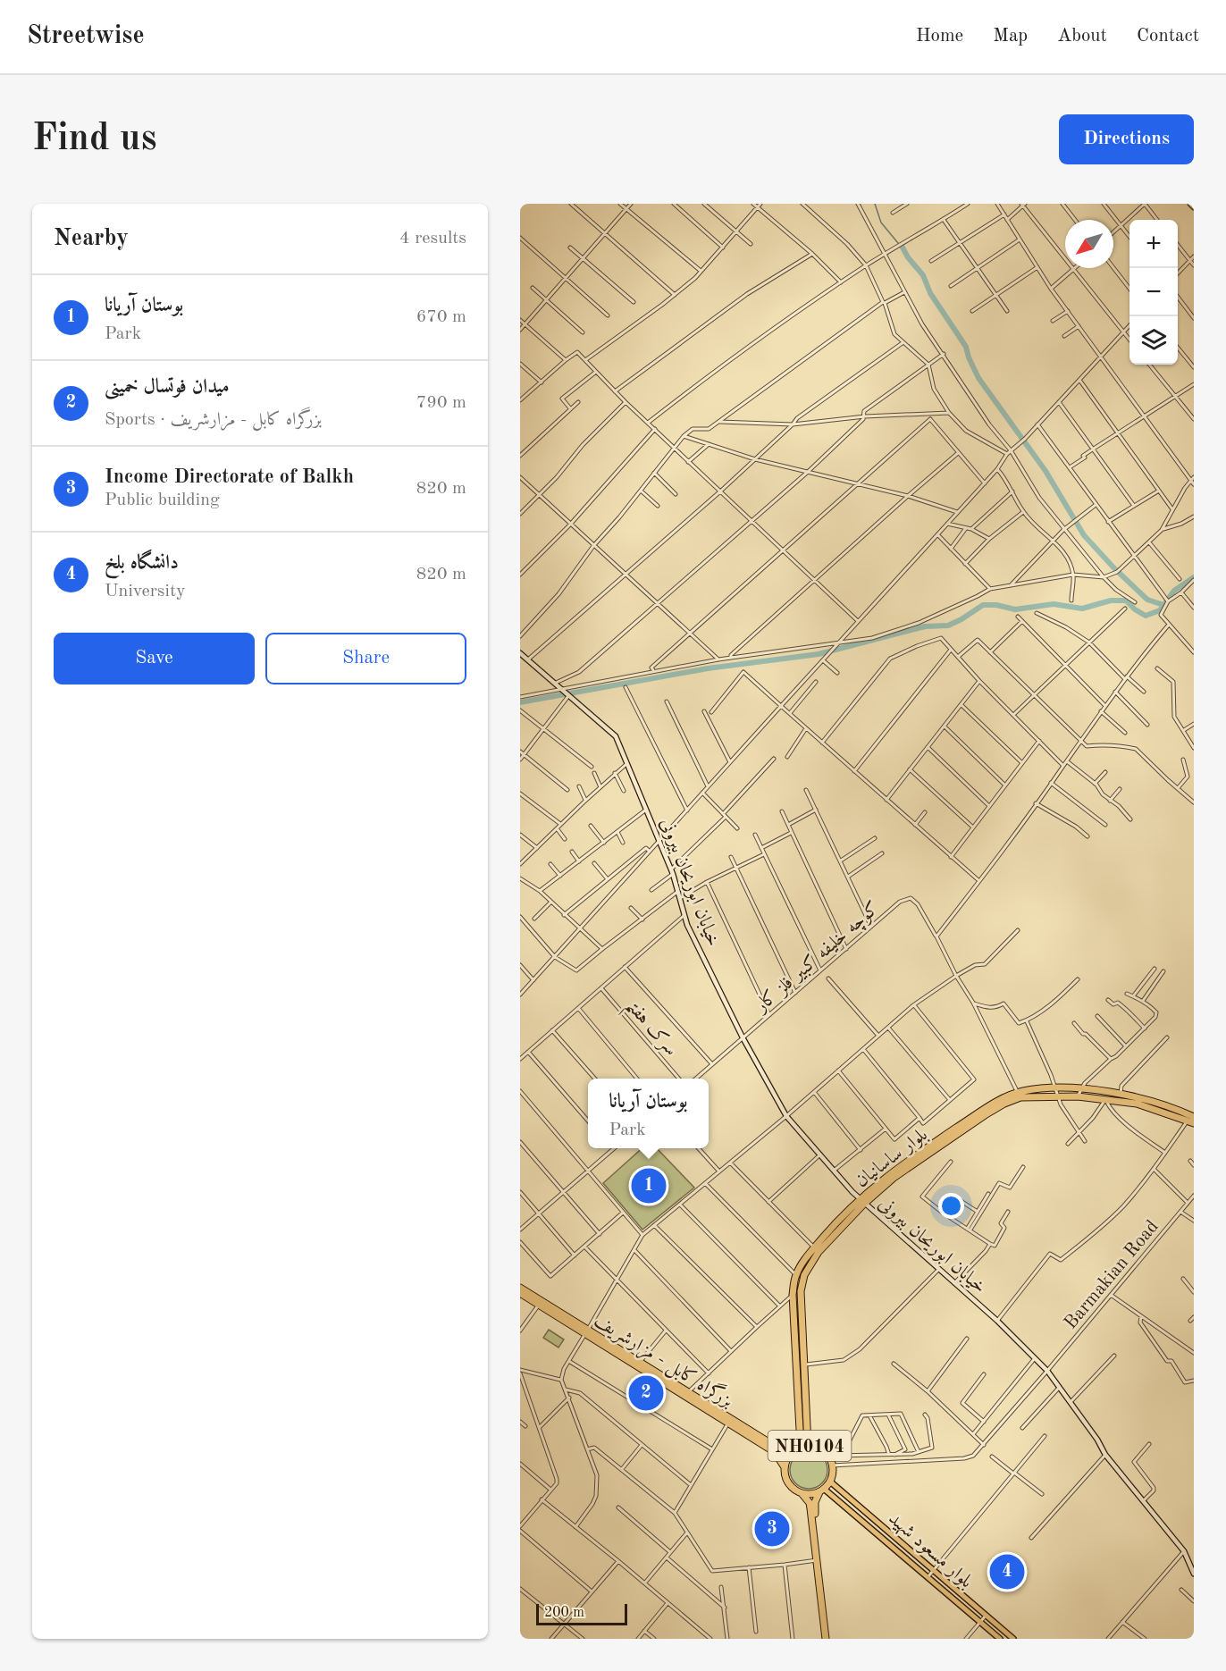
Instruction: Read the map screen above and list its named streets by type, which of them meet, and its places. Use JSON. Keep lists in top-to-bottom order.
{
  "streets": {
    "highway": ["بلوار ساسانیان", "بزرگراه کابل - مزارشریف", "NH0104"],
    "main road": ["بلوار مسعود شهید"],
    "street": [
      "خیابان ابوریحان بیرونی",
      "کوچه خلیفه کبیر فلز کار",
      "سرک هفتم",
      "Barmakian Road"
    ]
  },
  "crossings": [
    ["خیابان ابوریحان بیرونی", "کوچه خلیفه کبیر فلز کار"],
    ["خیابان ابوریحان بیرونی", "بلوار ساسانیان"],
    ["خیابان ابوریحان بیرونی", "Barmakian Road"],
    ["بلوار ساسانیان", "Barmakian Road"],
    ["بلوار ساسانیان", "بزرگراه کابل - مزارشریف"],
    ["بلوار ساسانیان", "NH0104"],
    ["بلوار ساسانیان", "بلوار مسعود شهید"],
    ["Barmakian Road", "بزرگراه کابل - مزارشریف"],
    ["Barmakian Road", "NH0104"],
    ["Barmakian Road", "بلوار مسعود شهید"],
    ["بزرگراه کابل - مزارشریف", "NH0104"],
    ["بزرگراه کابل - مزارشریف", "بلوار مسعود شهید"],
    ["NH0104", "بلوار مسعود شهید"]
  ],
  "scale_bar": "200 m",
  "north": "bottom left",
  "page": {
    "header": "Streetwise",
    "nav": [
      "Home",
      "Map",
      "About",
      "Contact"
    ],
    "buttons": [
      "Directions",
      ["Save", "Share"]
    ],
    "title": "Find us",
    "heading": ["Nearby", "4 results"],
    "map_buttons": ["+", "−"],
    "list": [
      {
        "mark": "1",
        "name": "بوستان آریانا",
        "note": "Park",
        "value": "670 m"
      },
      {
        "mark": "2",
        "name": "میدان فوتسال خمینی",
        "note": "Sports · بزرگراه کابل - مزارشریف",
        "value": "790 m"
      },
      {
        "mark": "3",
        "name": "Income Directorate of Balkh",
        "note": "Public building",
        "value": "820 m"
      },
      {
        "mark": "4",
        "name": "دانشگاه بلخ",
        "note": "University",
        "value": "820 m"
      }
    ],
    "popup": ["بوستان آریانا", "Park"],
    "pins": [
      "1",
      "2",
      "3",
      "4"
    ],
    "scale": "200 m"
  }
}
